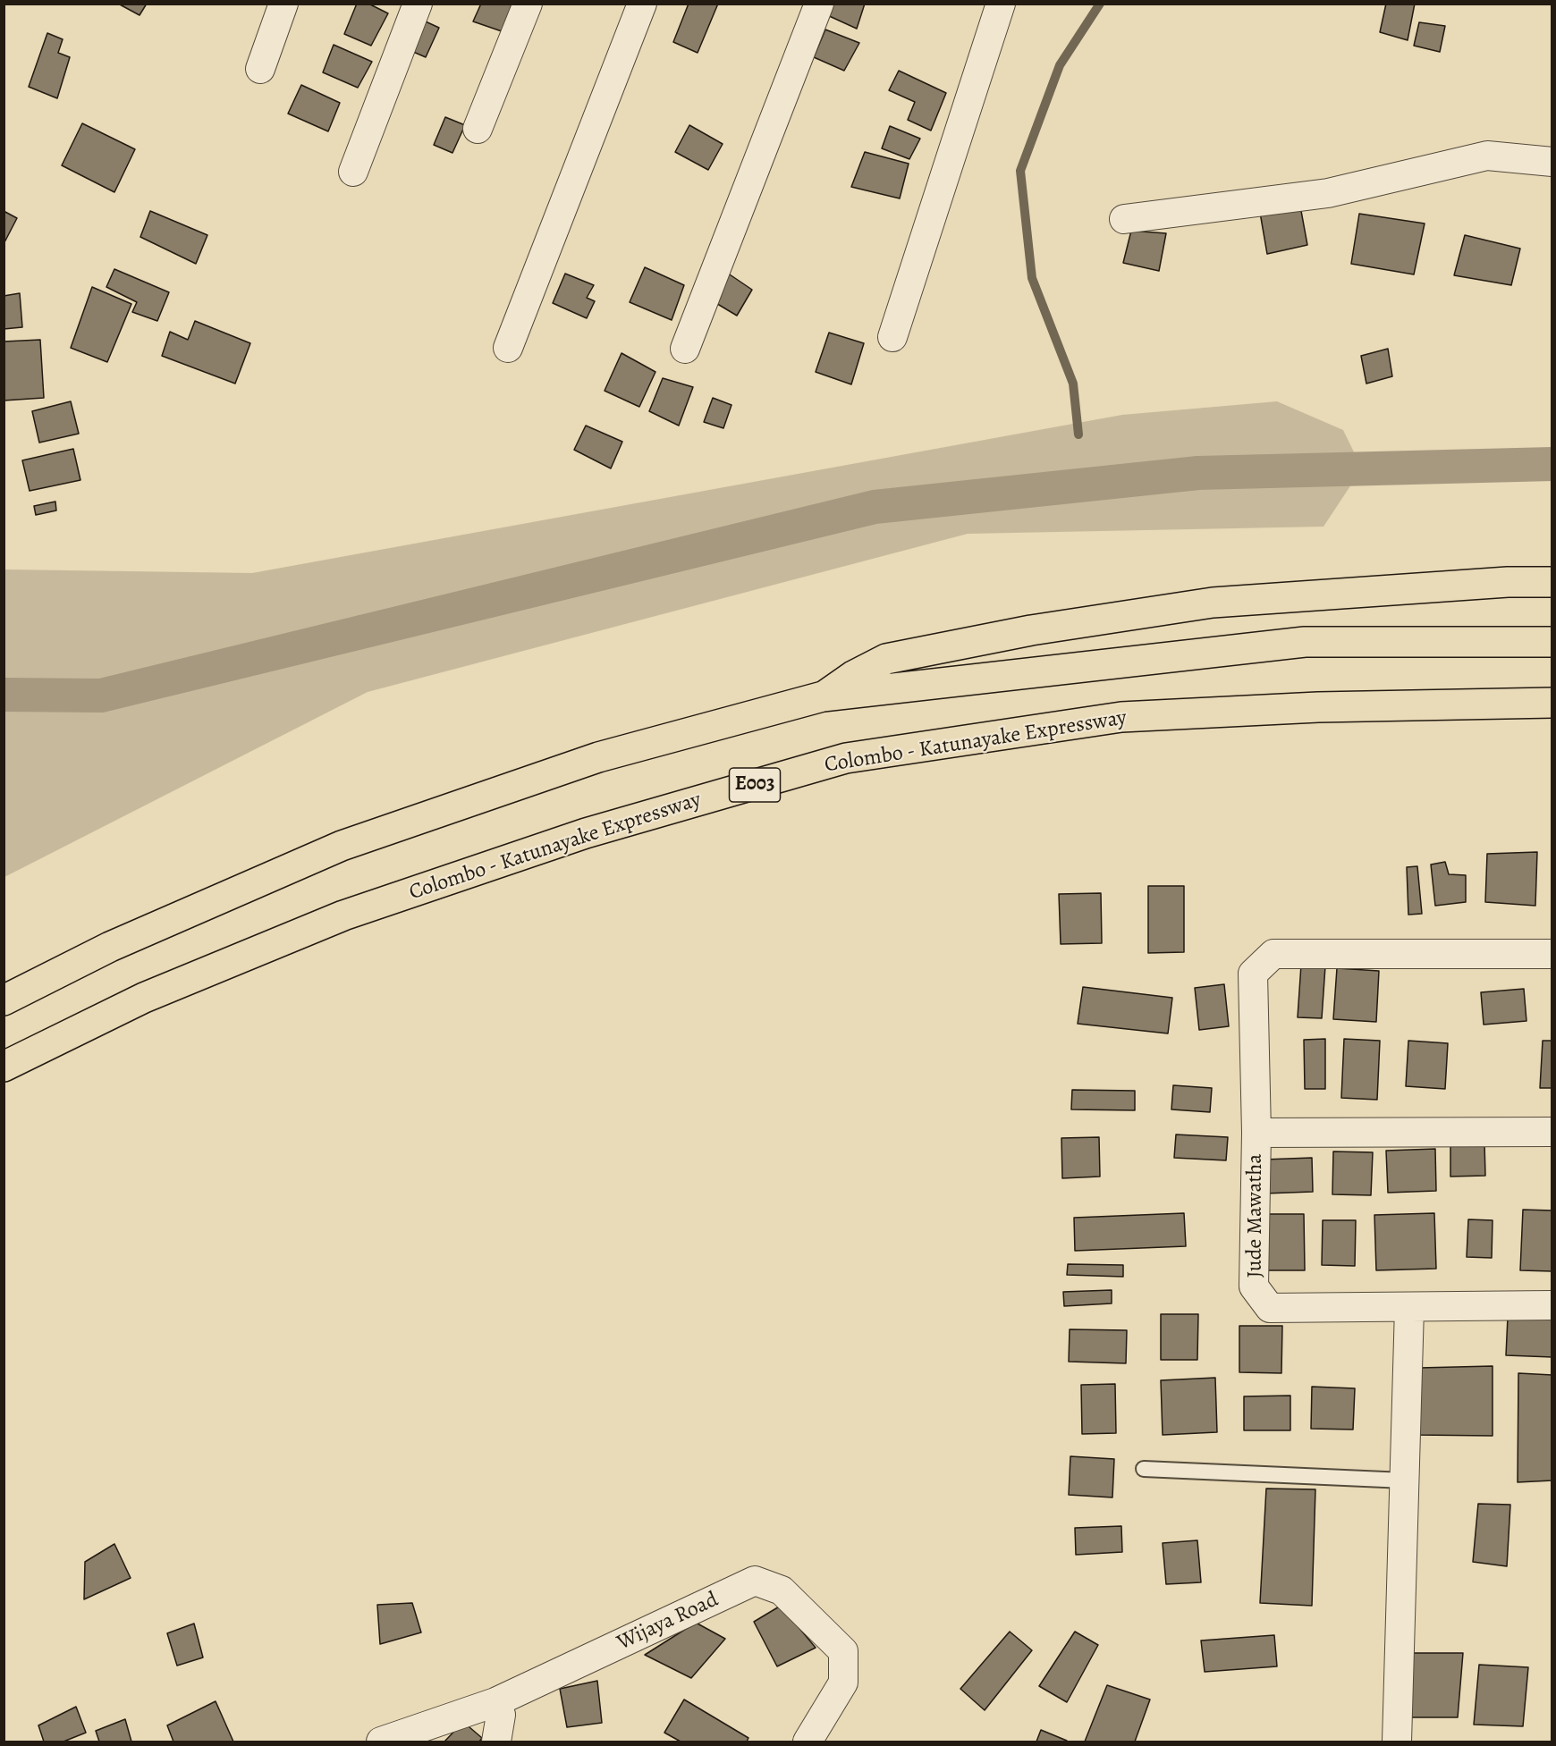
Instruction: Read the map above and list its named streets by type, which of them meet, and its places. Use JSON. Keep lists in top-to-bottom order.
{
  "streets": {
    "highway": ["Colombo - Katunayake Expressway", "E003"],
    "street": ["Jude Mawatha", "Wijaya Road"]
  }
}
